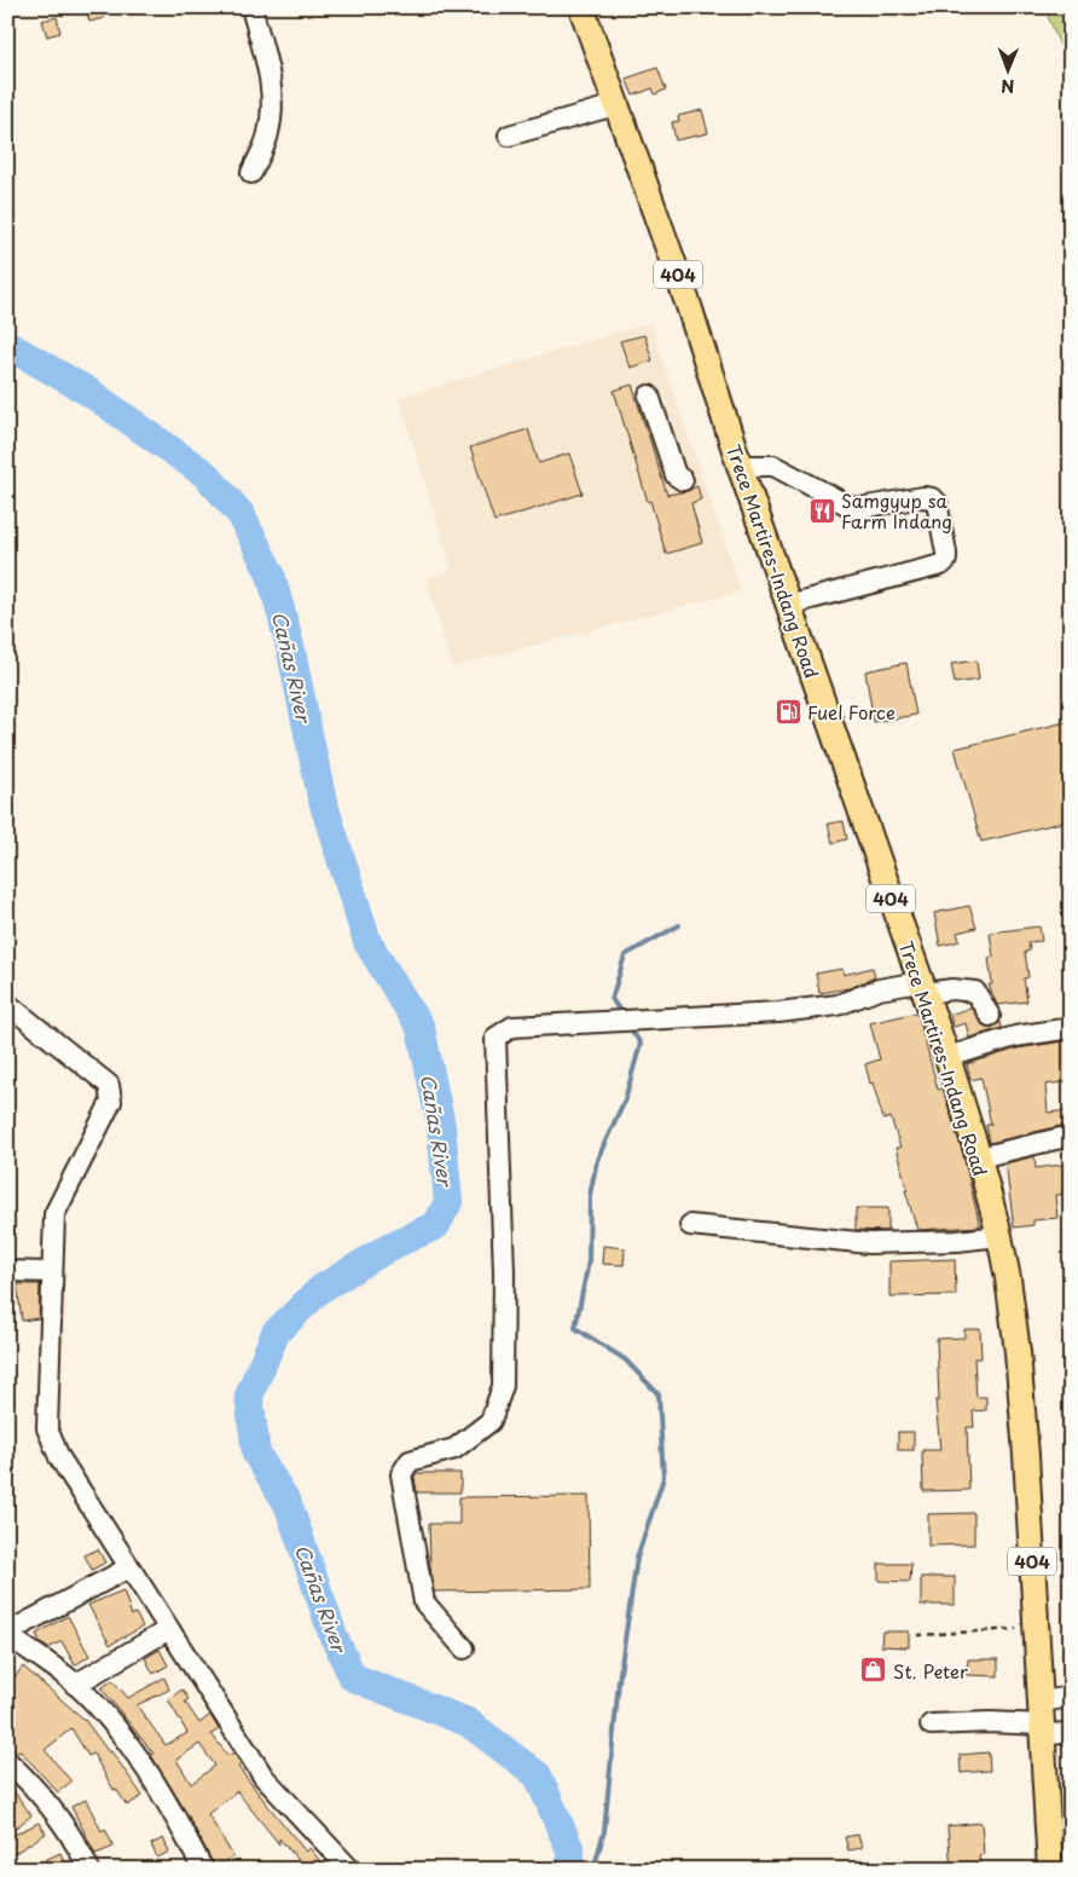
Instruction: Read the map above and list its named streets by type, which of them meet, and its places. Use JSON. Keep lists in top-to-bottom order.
{
  "streets": {
    "main road": ["404", "Trece Martires-Indang Road"]
  },
  "water": ["Cañas River"],
  "places": {
    "restaurant": ["Samgyup sa Farm Indang"],
    "fuel station": ["Fuel Force"],
    "shop": ["St. Peter"]
  },
  "north": "bottom"
}
